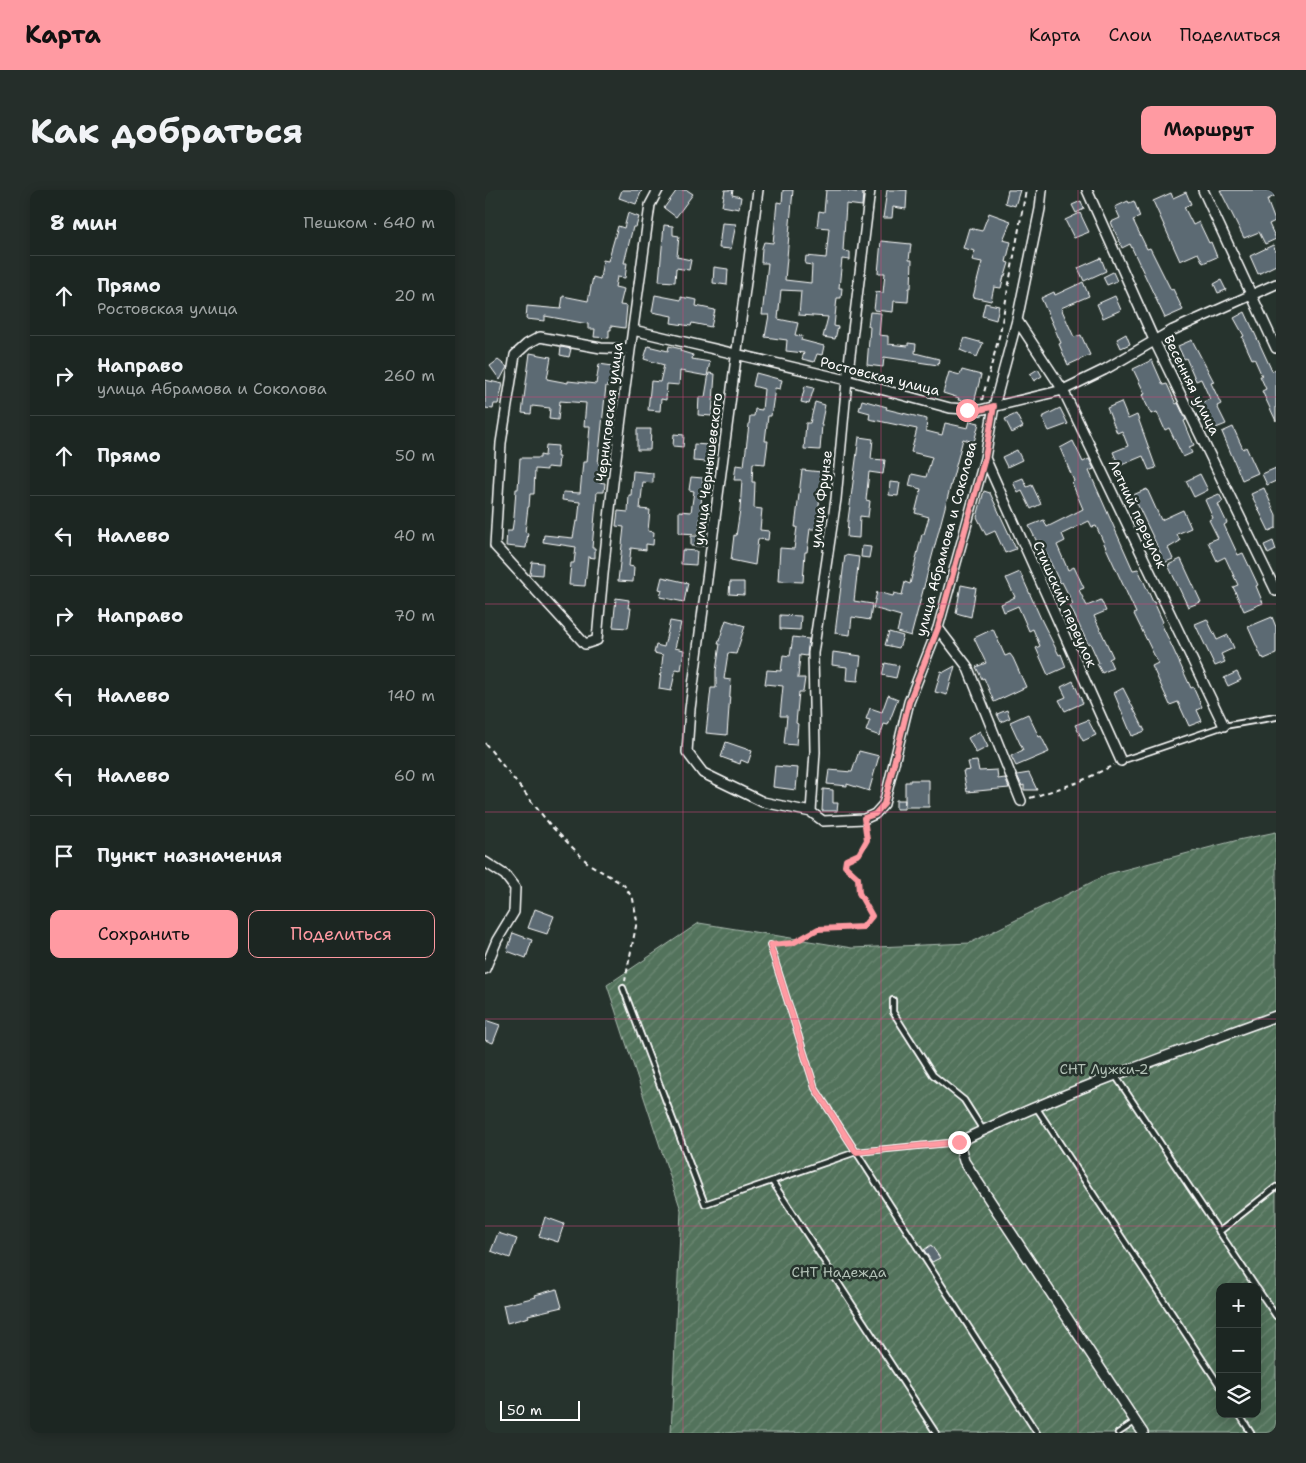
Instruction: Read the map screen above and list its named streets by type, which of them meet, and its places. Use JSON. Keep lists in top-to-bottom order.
{
  "streets": {
    "street": [
      "Ростовская улица",
      "Весенняя улица",
      "Черниговская улица",
      "улица Чернышевского",
      "улица Фрунзе",
      "Летний переулок",
      "улица Абрамова и Соколова",
      "Стишский переулок"
    ]
  },
  "crossings": [
    ["Ростовская улица", "Весенняя улица"],
    ["Ростовская улица", "Черниговская улица"],
    ["Ростовская улица", "улица Чернышевского"],
    ["Ростовская улица", "улица Фрунзе"],
    ["Ростовская улица", "Летний переулок"],
    ["Ростовская улица", "улица Абрамова и Соколова"],
    ["улица Чернышевского", "улица Фрунзе"],
    ["Летний переулок", "улица Абрамова и Соколова"],
    ["улица Абрамова и Соколова", "Стишский переулок"]
  ],
  "parks": ["СНТ Лужки-2", "СНТ Надежда"],
  "scale_bar": "50 m",
  "page": {
    "header": "Карта",
    "nav": ["Карта", "Слои", "Поделиться"],
    "buttons": [
      "Маршрут",
      ["Сохранить", "Поделиться"]
    ],
    "title": "Как добраться",
    "heading": ["8 мин", "Пешком · 640 m"],
    "list": [
      ["Прямо", "Ростовская улица", "20 m"],
      ["Направо", "улица Абрамова и Соколова", "260 m"],
      ["Прямо", "50 m"],
      ["Налево", "40 m"],
      ["Направо", "70 m"],
      ["Налево", "140 m"],
      ["Налево", "60 m"],
      "Пункт назначения"
    ],
    "map_buttons": ["+", "−"],
    "scale": "50 m"
  }
}
